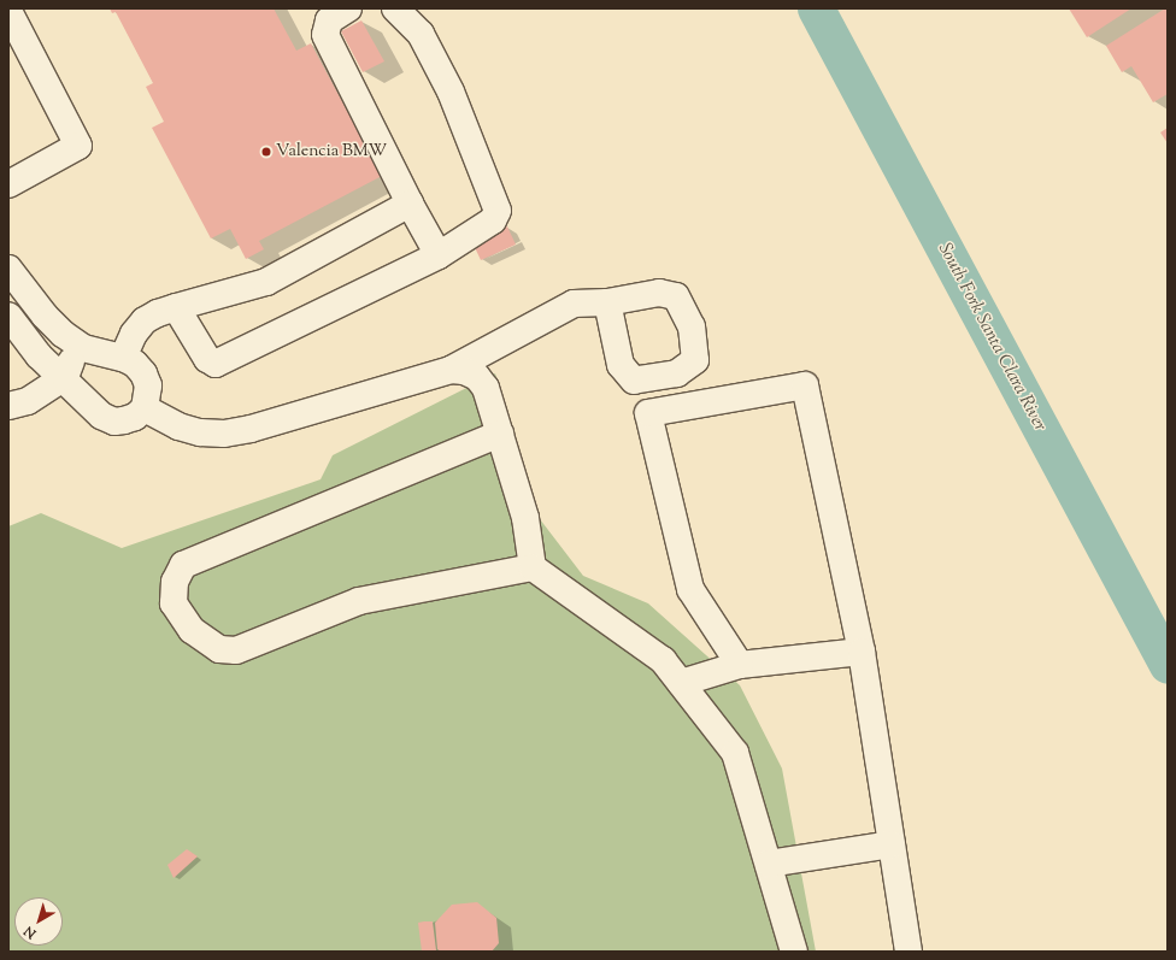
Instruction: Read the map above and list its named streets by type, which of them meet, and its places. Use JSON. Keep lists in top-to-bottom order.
{
  "water": ["South Fork Santa Clara River"],
  "places": ["Valencia BMW"],
  "north": "bottom left"
}
